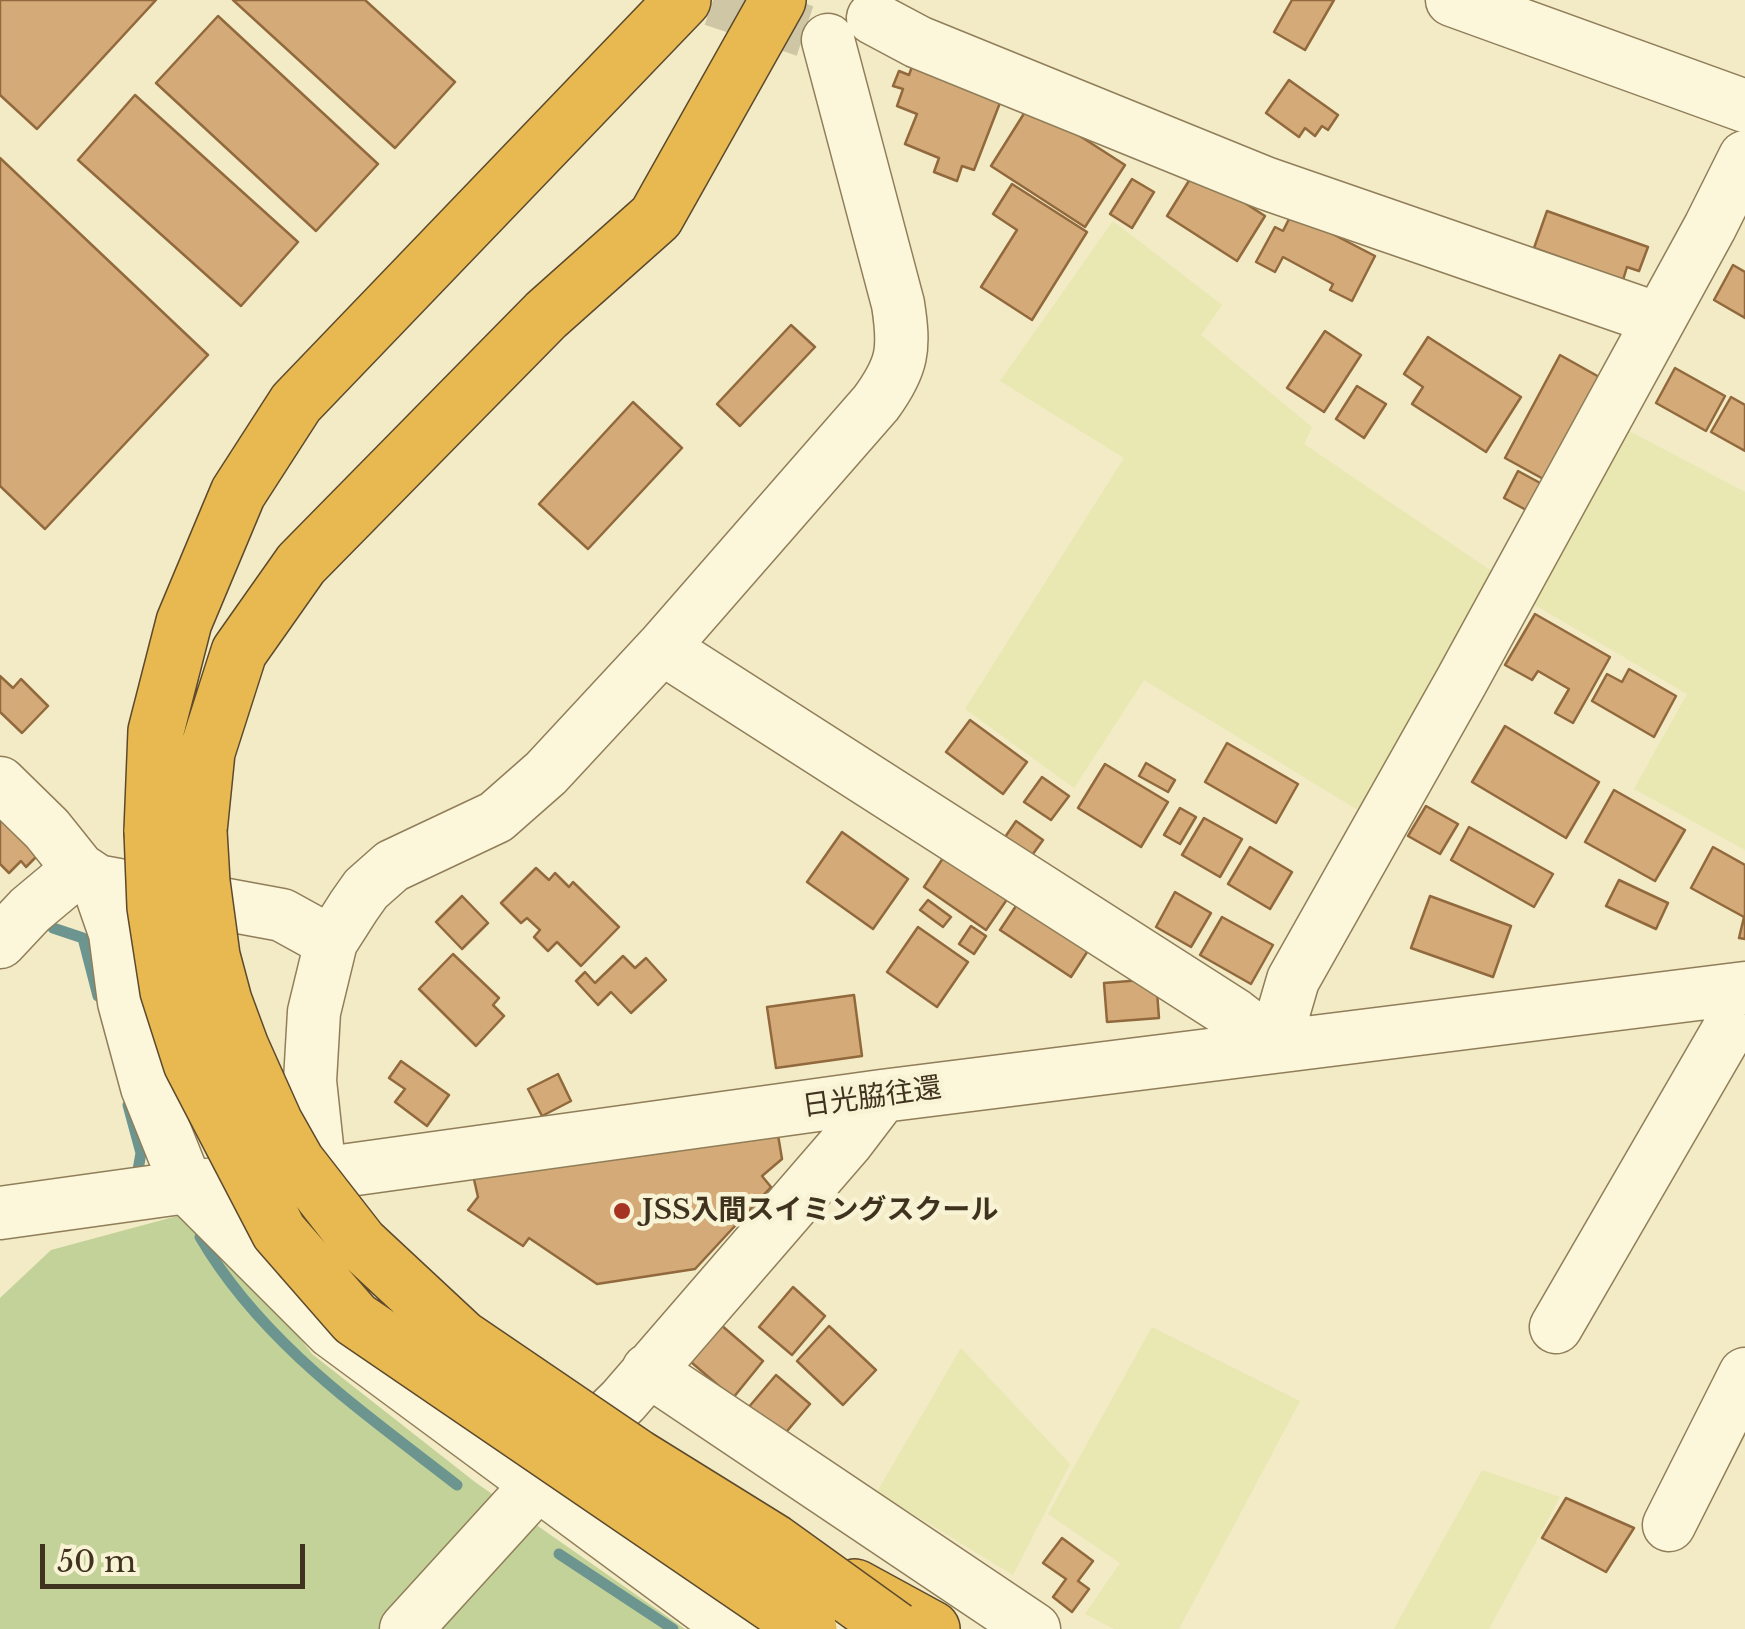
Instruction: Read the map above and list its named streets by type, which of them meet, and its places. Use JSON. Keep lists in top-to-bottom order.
{
  "streets": {
    "street": ["日光脇往還"]
  },
  "places": ["JSS入間スイミングスクール"],
  "scale_bar": "50 m"
}
